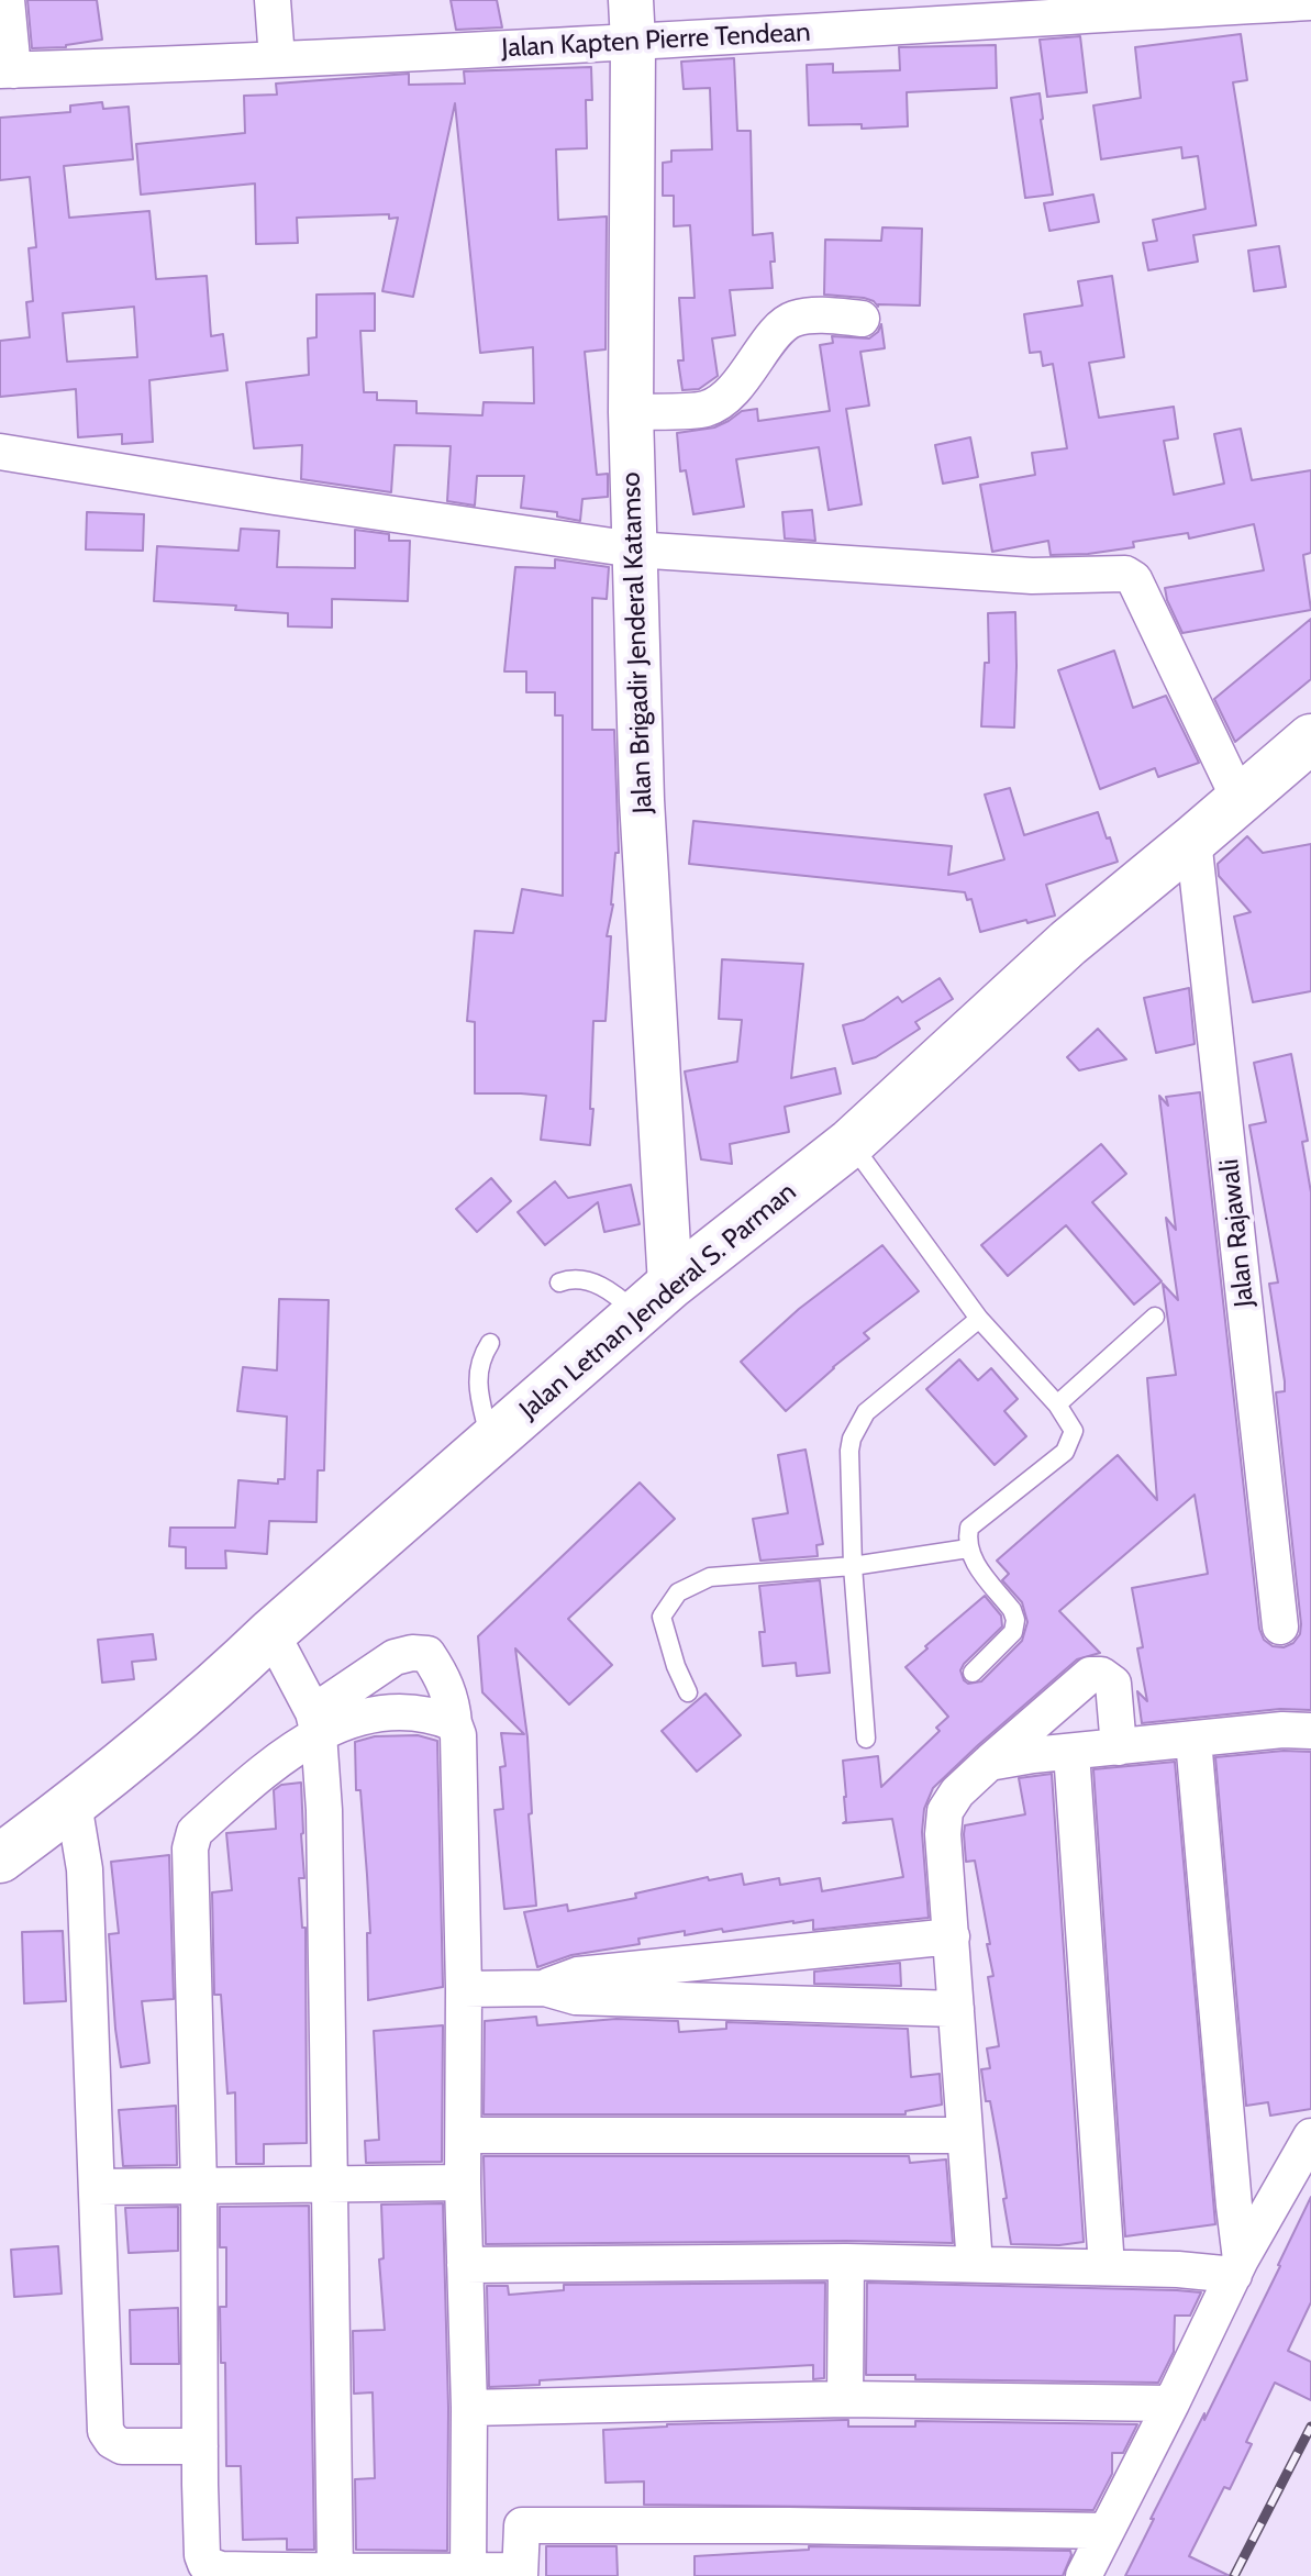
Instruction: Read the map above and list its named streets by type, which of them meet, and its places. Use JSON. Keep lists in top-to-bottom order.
{
  "streets": {
    "highway": ["Jalan Letnan Jenderal S. Parman"],
    "street": ["Jalan Kapten Pierre Tendean", "Jalan Brigadir Jenderal Katamso", "Jalan Rajawali"]
  },
  "crossings": [
    ["Jalan Kapten Pierre Tendean", "Jalan Brigadir Jenderal Katamso"],
    ["Jalan Brigadir Jenderal Katamso", "Jalan Letnan Jenderal S. Parman"],
    ["Jalan Rajawali", "Jalan Letnan Jenderal S. Parman"]
  ]
}
